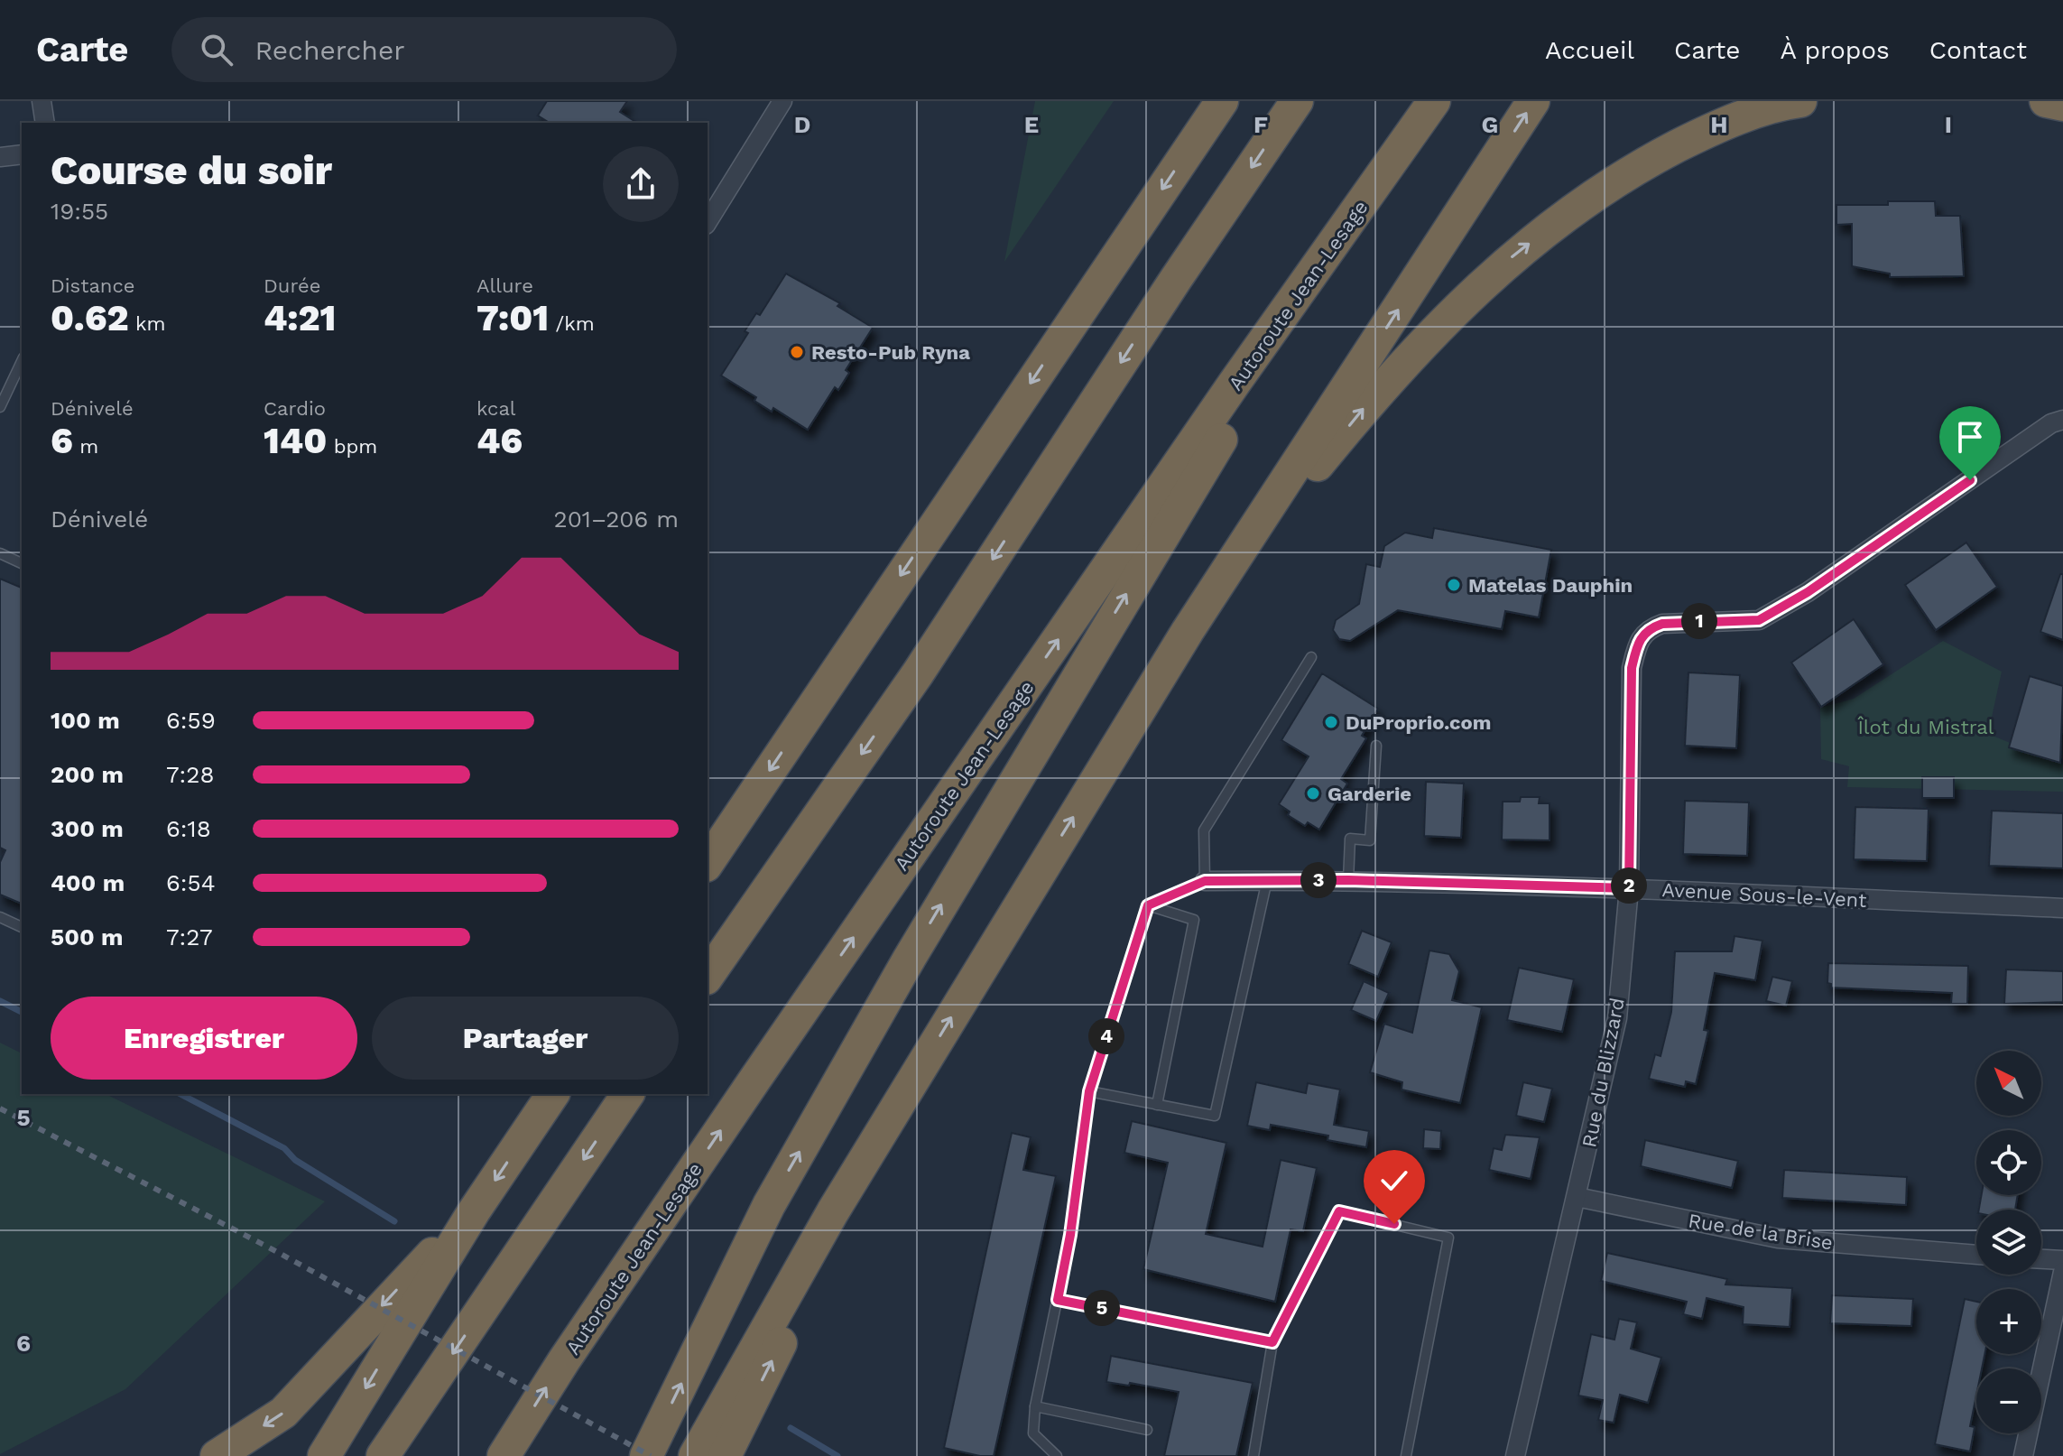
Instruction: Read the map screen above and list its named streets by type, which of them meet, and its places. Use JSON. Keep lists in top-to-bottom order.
{
  "streets": {
    "highway": ["Autoroute Jean-Lesage"],
    "street": ["Avenue Sous-le-Vent", "Rue du Blizzard", "Rue de la Brise"]
  },
  "crossings": [
    ["Avenue Sous-le-Vent", "Rue du Blizzard"],
    ["Rue du Blizzard", "Rue de la Brise"]
  ],
  "parks": ["Îlot du Mistral"],
  "places": [
    "Resto-Pub Ryna",
    "Matelas Dauphin",
    "DuProprio.com",
    "Garderie"
  ],
  "north": "top left",
  "page": {
    "header": "Carte",
    "search": "Rechercher",
    "nav": [
      "Accueil",
      "Carte",
      "À propos",
      "Contact"
    ],
    "heading": ["Course du soir", "19:55"],
    "stats": [
      ["Distance", "0.62 km"],
      ["Durée", "4:21"],
      ["Allure", "7:01 /km"],
      ["Dénivelé", "6 m"],
      ["Cardio", "140 bpm"],
      ["kcal", "46"]
    ],
    "chart": ["Dénivelé", "201–206 m"],
    "pins": [
      "1",
      "3",
      "2",
      "4",
      "5"
    ],
    "list": [
      {
        "name": "100 m",
        "note": "6:59"
      },
      {
        "name": "200 m",
        "note": "7:28"
      },
      {
        "name": "300 m",
        "note": "6:18"
      },
      {
        "name": "400 m",
        "note": "6:54"
      },
      {
        "name": "500 m",
        "note": "7:27"
      }
    ],
    "buttons": ["Enregistrer", "Partager"],
    "map_buttons": ["+", "−"]
  },
  "grid": {
    "columns": [
      "D",
      "E",
      "F",
      "G",
      "H",
      "I"
    ],
    "rows": ["5", "6"]
  }
}
